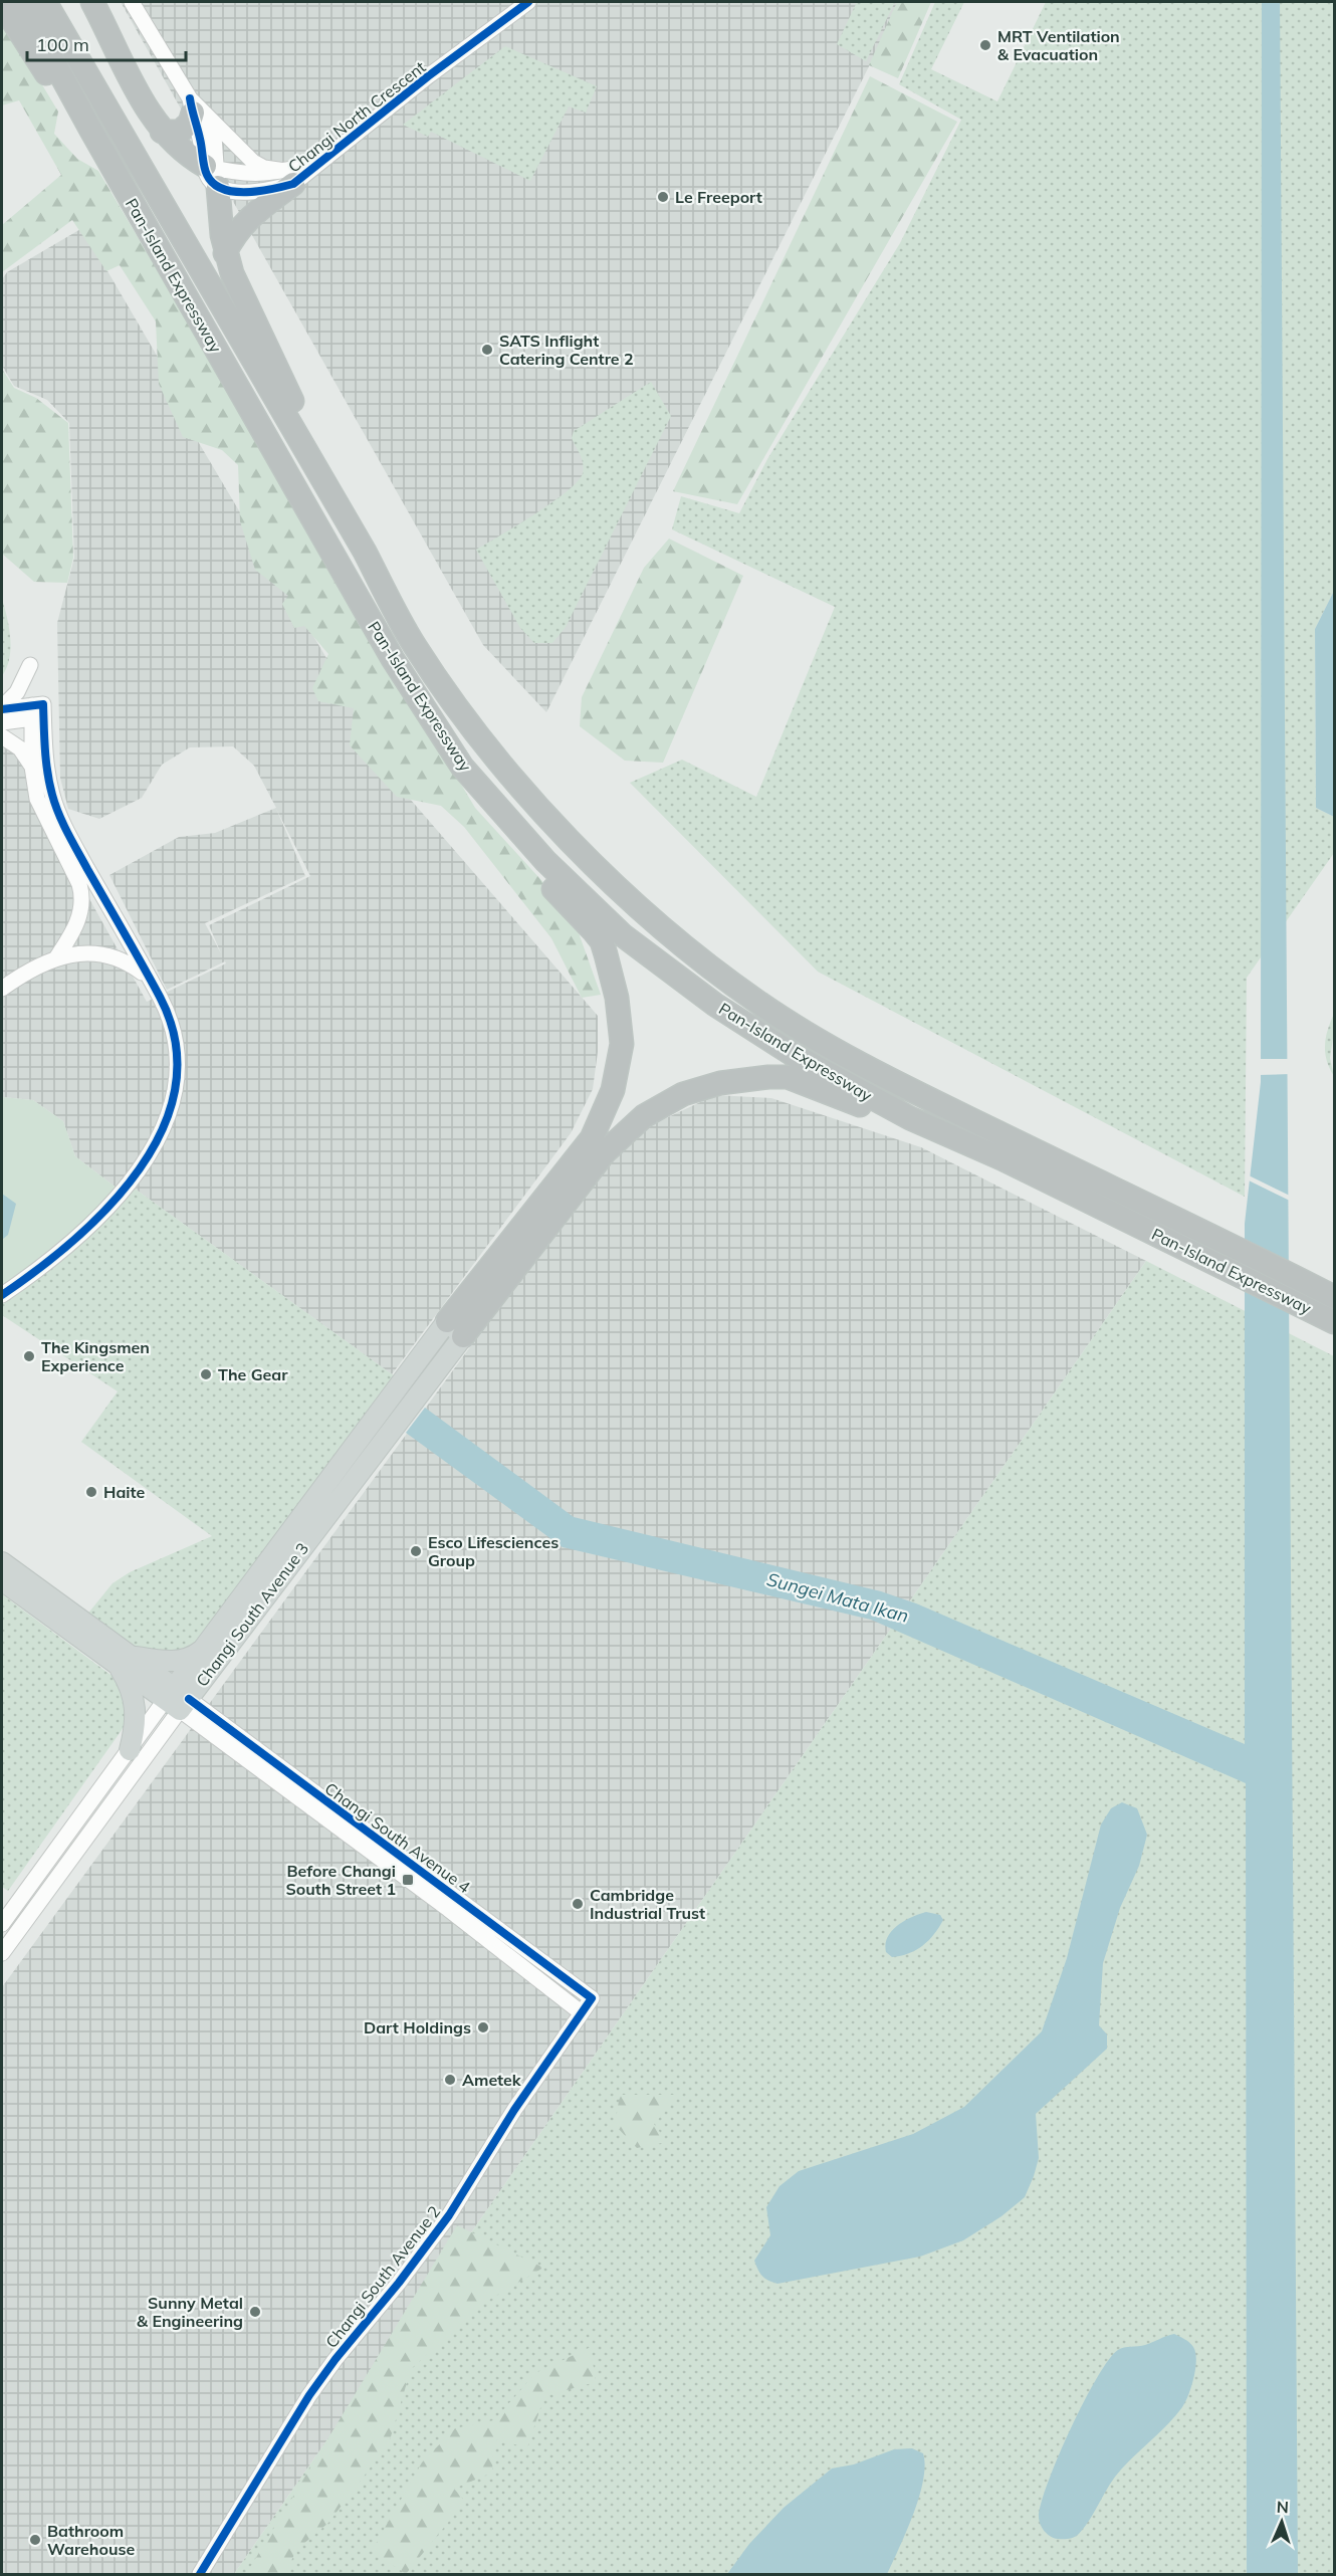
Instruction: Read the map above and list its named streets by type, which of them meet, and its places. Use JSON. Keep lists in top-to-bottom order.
{
  "streets": {
    "highway": ["Pan-Island Expressway"],
    "main road": ["Changi South Avenue 3"],
    "street": ["Changi North Crescent", "Changi South Avenue 4", "Changi South Avenue 2"]
  },
  "crossings": [
    ["Changi South Avenue 3", "Changi South Avenue 4"],
    ["Changi South Avenue 4", "Changi South Avenue 2"]
  ],
  "water": ["Sungei Mata Ikan"],
  "places": {
    "other": [
      "MRT Ventilation & Evacuation",
      "Le Freeport",
      "SATS Inflight Catering Centre 2",
      "The Kingsmen Experience",
      "The Gear",
      "Haite",
      "Esco Lifesciences Group",
      "Cambridge Industrial Trust",
      "Dart Holdings",
      "Ametek",
      "Sunny Metal & Engineering",
      "Bathroom Warehouse"
    ],
    "transit": ["Before Changi South Street 1"]
  },
  "scale_bar": "100 m",
  "north": "top"
}
